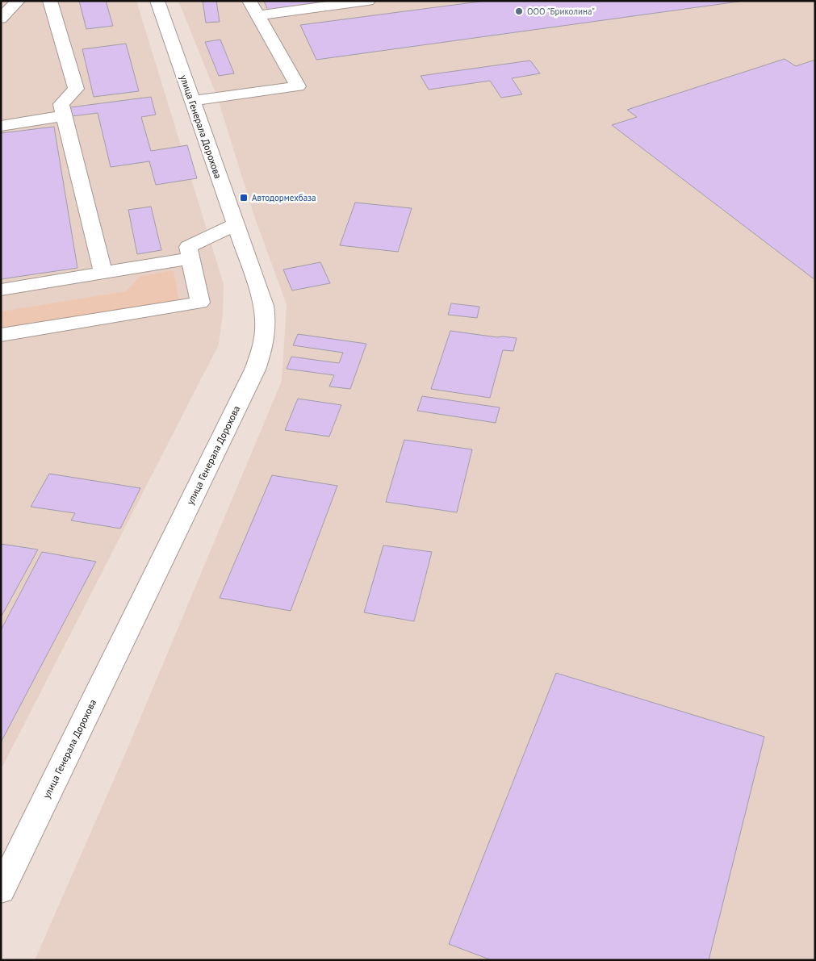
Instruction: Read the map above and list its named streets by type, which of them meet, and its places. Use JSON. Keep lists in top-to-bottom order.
{
  "streets": {
    "street": ["улица Генерала Дорохова"]
  },
  "places": {
    "other": ["ООО \"Бриколина\""],
    "transit": ["Автодормехбаза"]
  }
}
